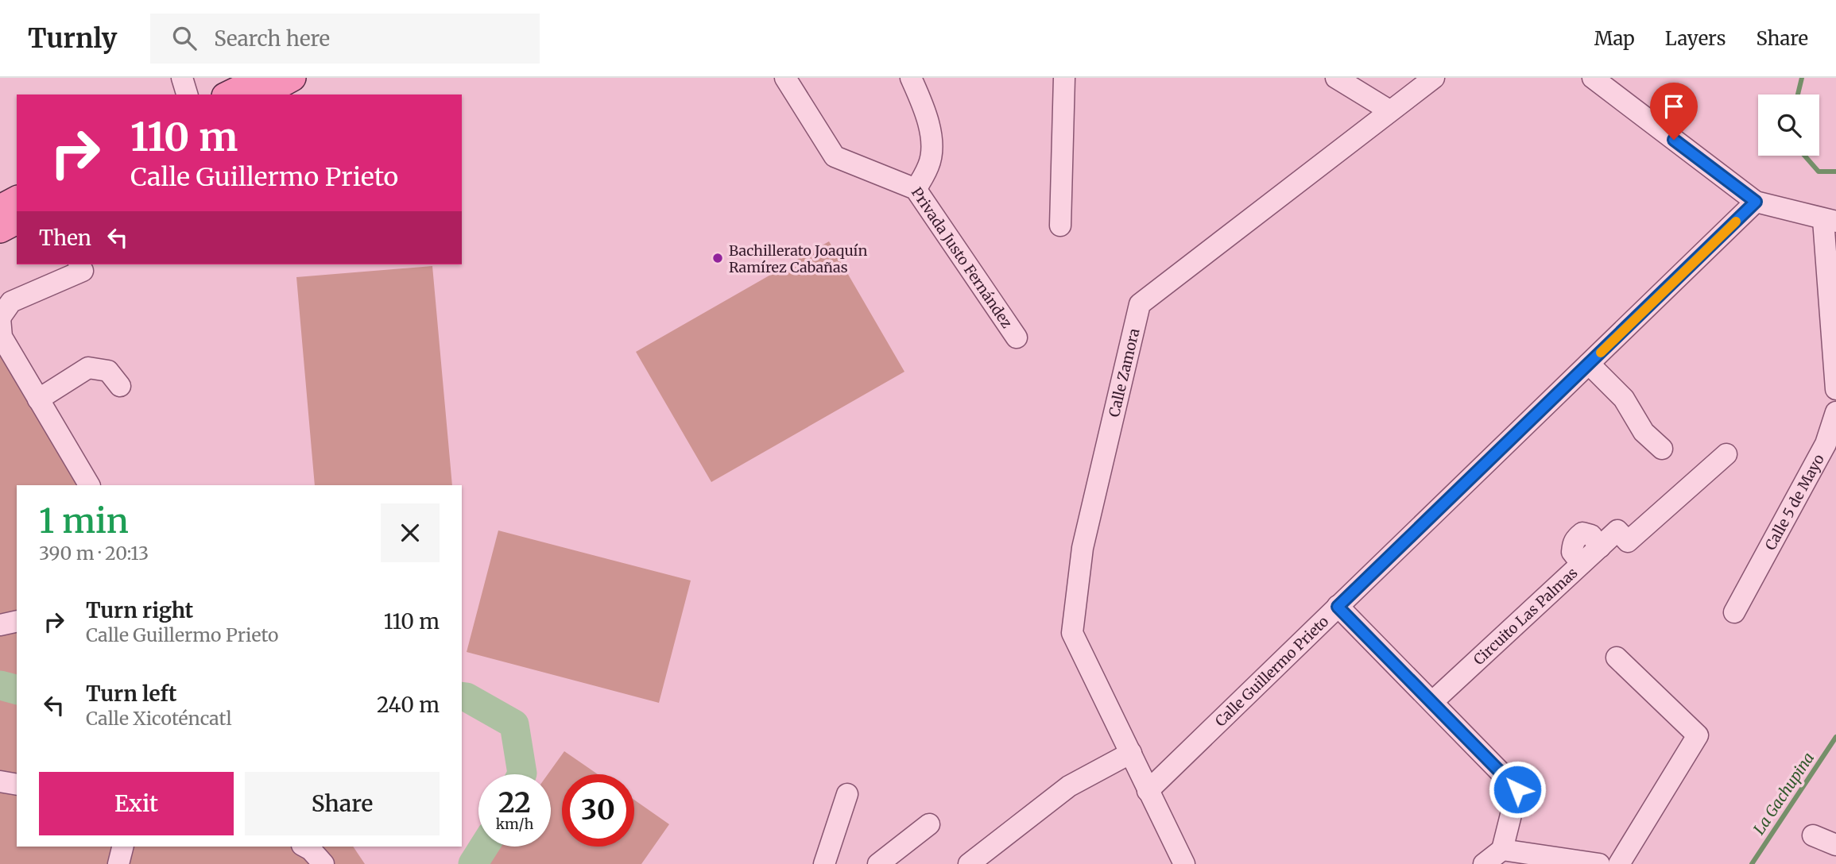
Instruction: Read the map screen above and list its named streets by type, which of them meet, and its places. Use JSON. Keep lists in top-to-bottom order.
{
  "streets": {
    "street": [
      "Privada Justo Fernández",
      "Calle Zamora",
      "Calle 5 de Mayo",
      "Circuito Las Palmas",
      "Calle Guillermo Prieto"
    ]
  },
  "crossings": [
    ["Calle Zamora", "Calle Guillermo Prieto"]
  ],
  "water": ["La Gachupina"],
  "places": ["Bachillerato Joaquín Ramírez Cabañas"],
  "page": {
    "header": "Turnly",
    "search": "Search here",
    "nav": ["Map", "Layers", "Share"],
    "turn": ["110 m", "Calle Guillermo Prieto"],
    "then": "Then",
    "heading": ["1 min", "390 m · 20:13"],
    "list": [
      {
        "name": "Turn right",
        "note": "Calle Guillermo Prieto",
        "value": "110 m"
      },
      {
        "name": "Turn left",
        "note": "Calle Xicoténcatl",
        "value": "240 m"
      }
    ],
    "buttons": ["Exit", "Share"],
    "speed": "22 km/h",
    "limit": "30"
  }
}
